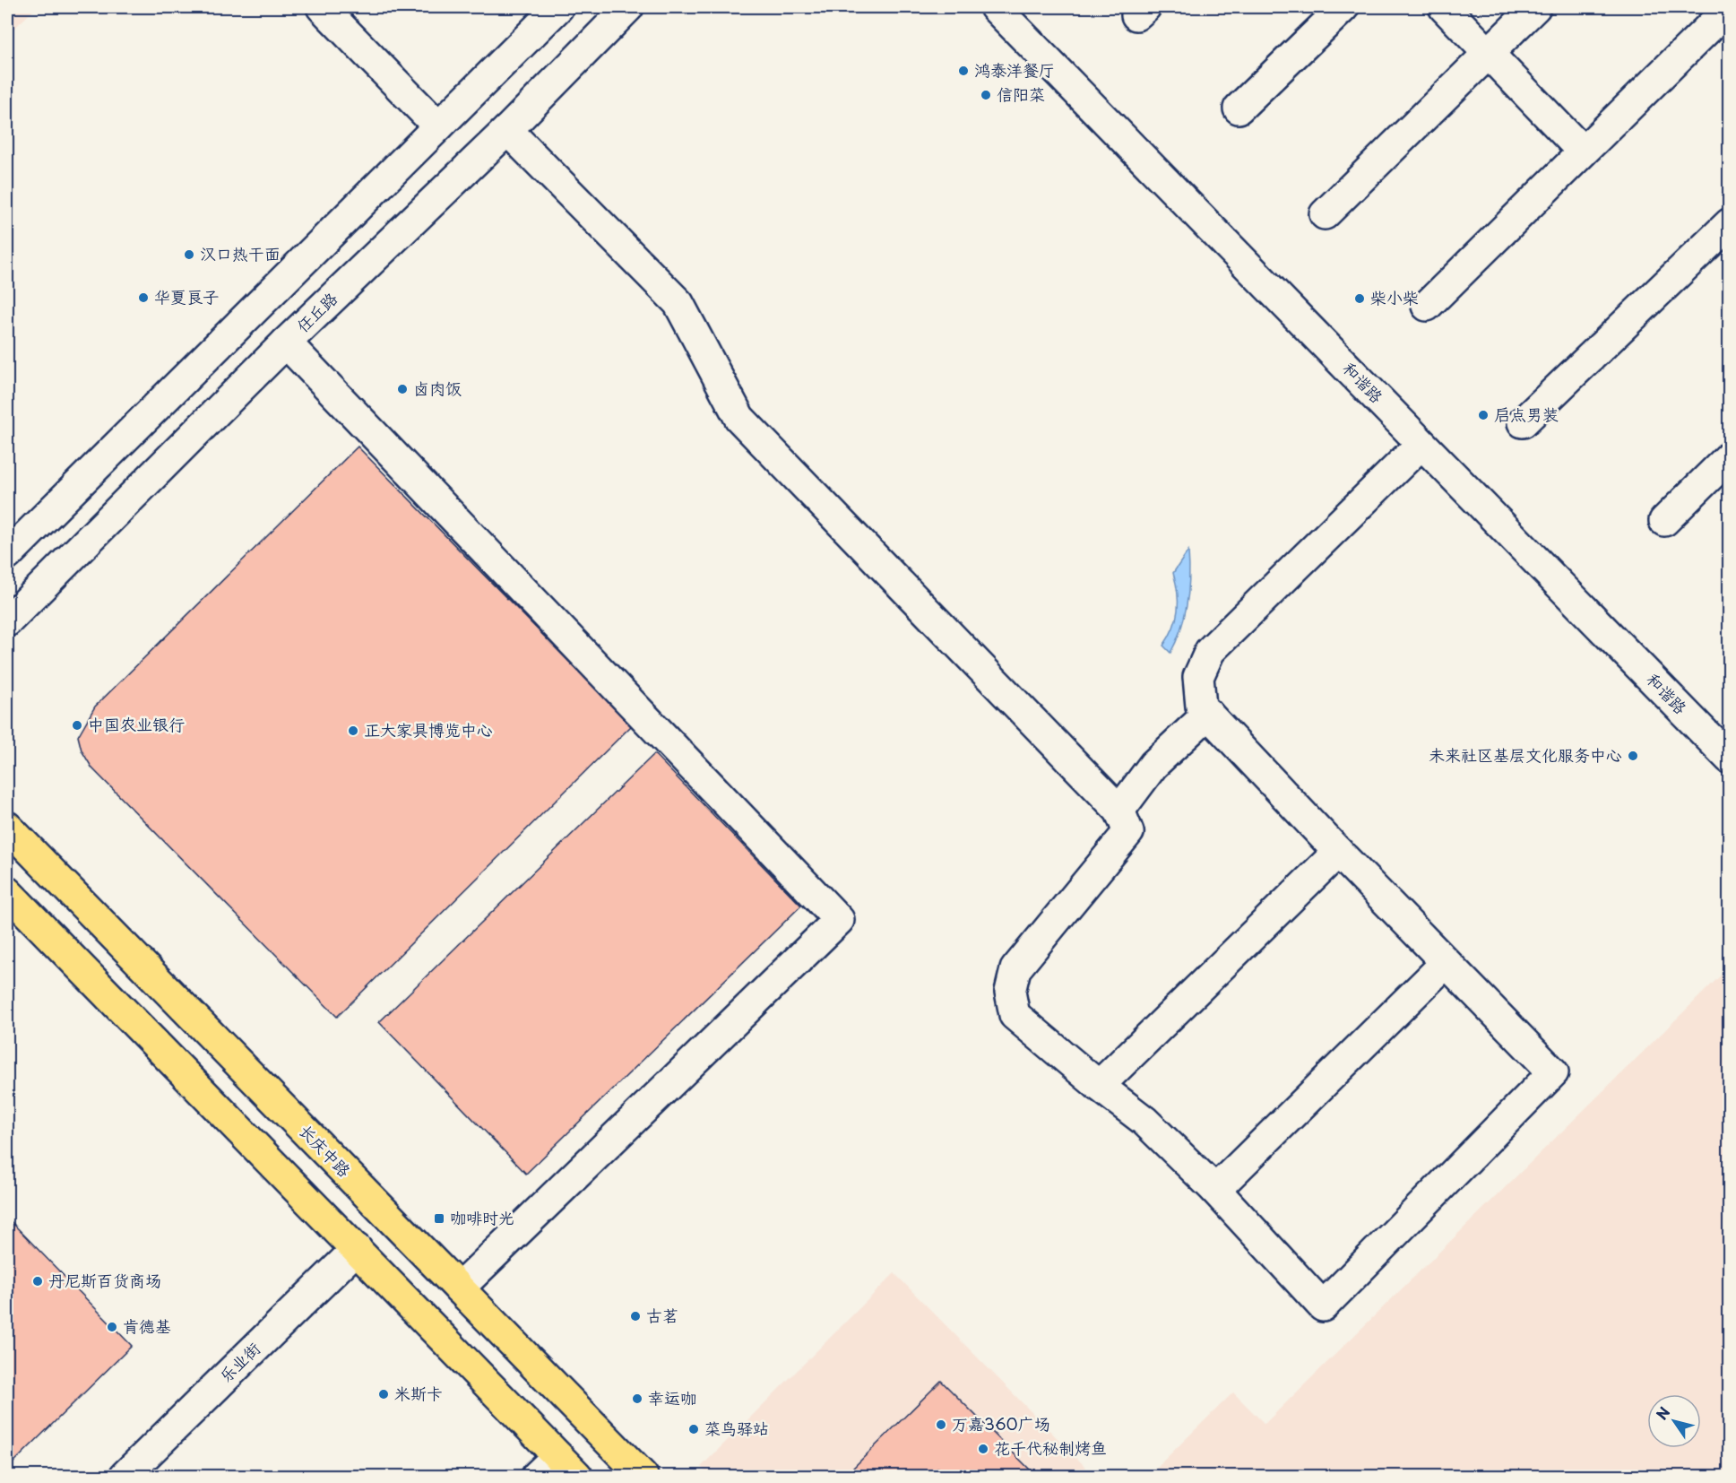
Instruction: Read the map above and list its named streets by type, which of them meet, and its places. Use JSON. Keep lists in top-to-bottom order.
{
  "streets": {
    "main road": ["长庆中路"],
    "street": ["任丘路", "和谐路", "乐业街"]
  },
  "places": {
    "other": [
      "鸿泰洋餐厅",
      "信阳菜",
      "汉口热干面",
      "华夏良子",
      "柴小柴",
      "卤肉饭",
      "启点男装",
      "中国农业银行",
      "正大家具博览中心",
      "未来社区基层文化服务中心",
      "丹尼斯百货商场",
      "古茗",
      "肯德基",
      "米斯卡",
      "幸运咖",
      "万嘉360广场",
      "菜鸟驿站",
      "花千代秘制烤鱼"
    ],
    "transit": ["咖啡时光"]
  },
  "north": "top left"
}
